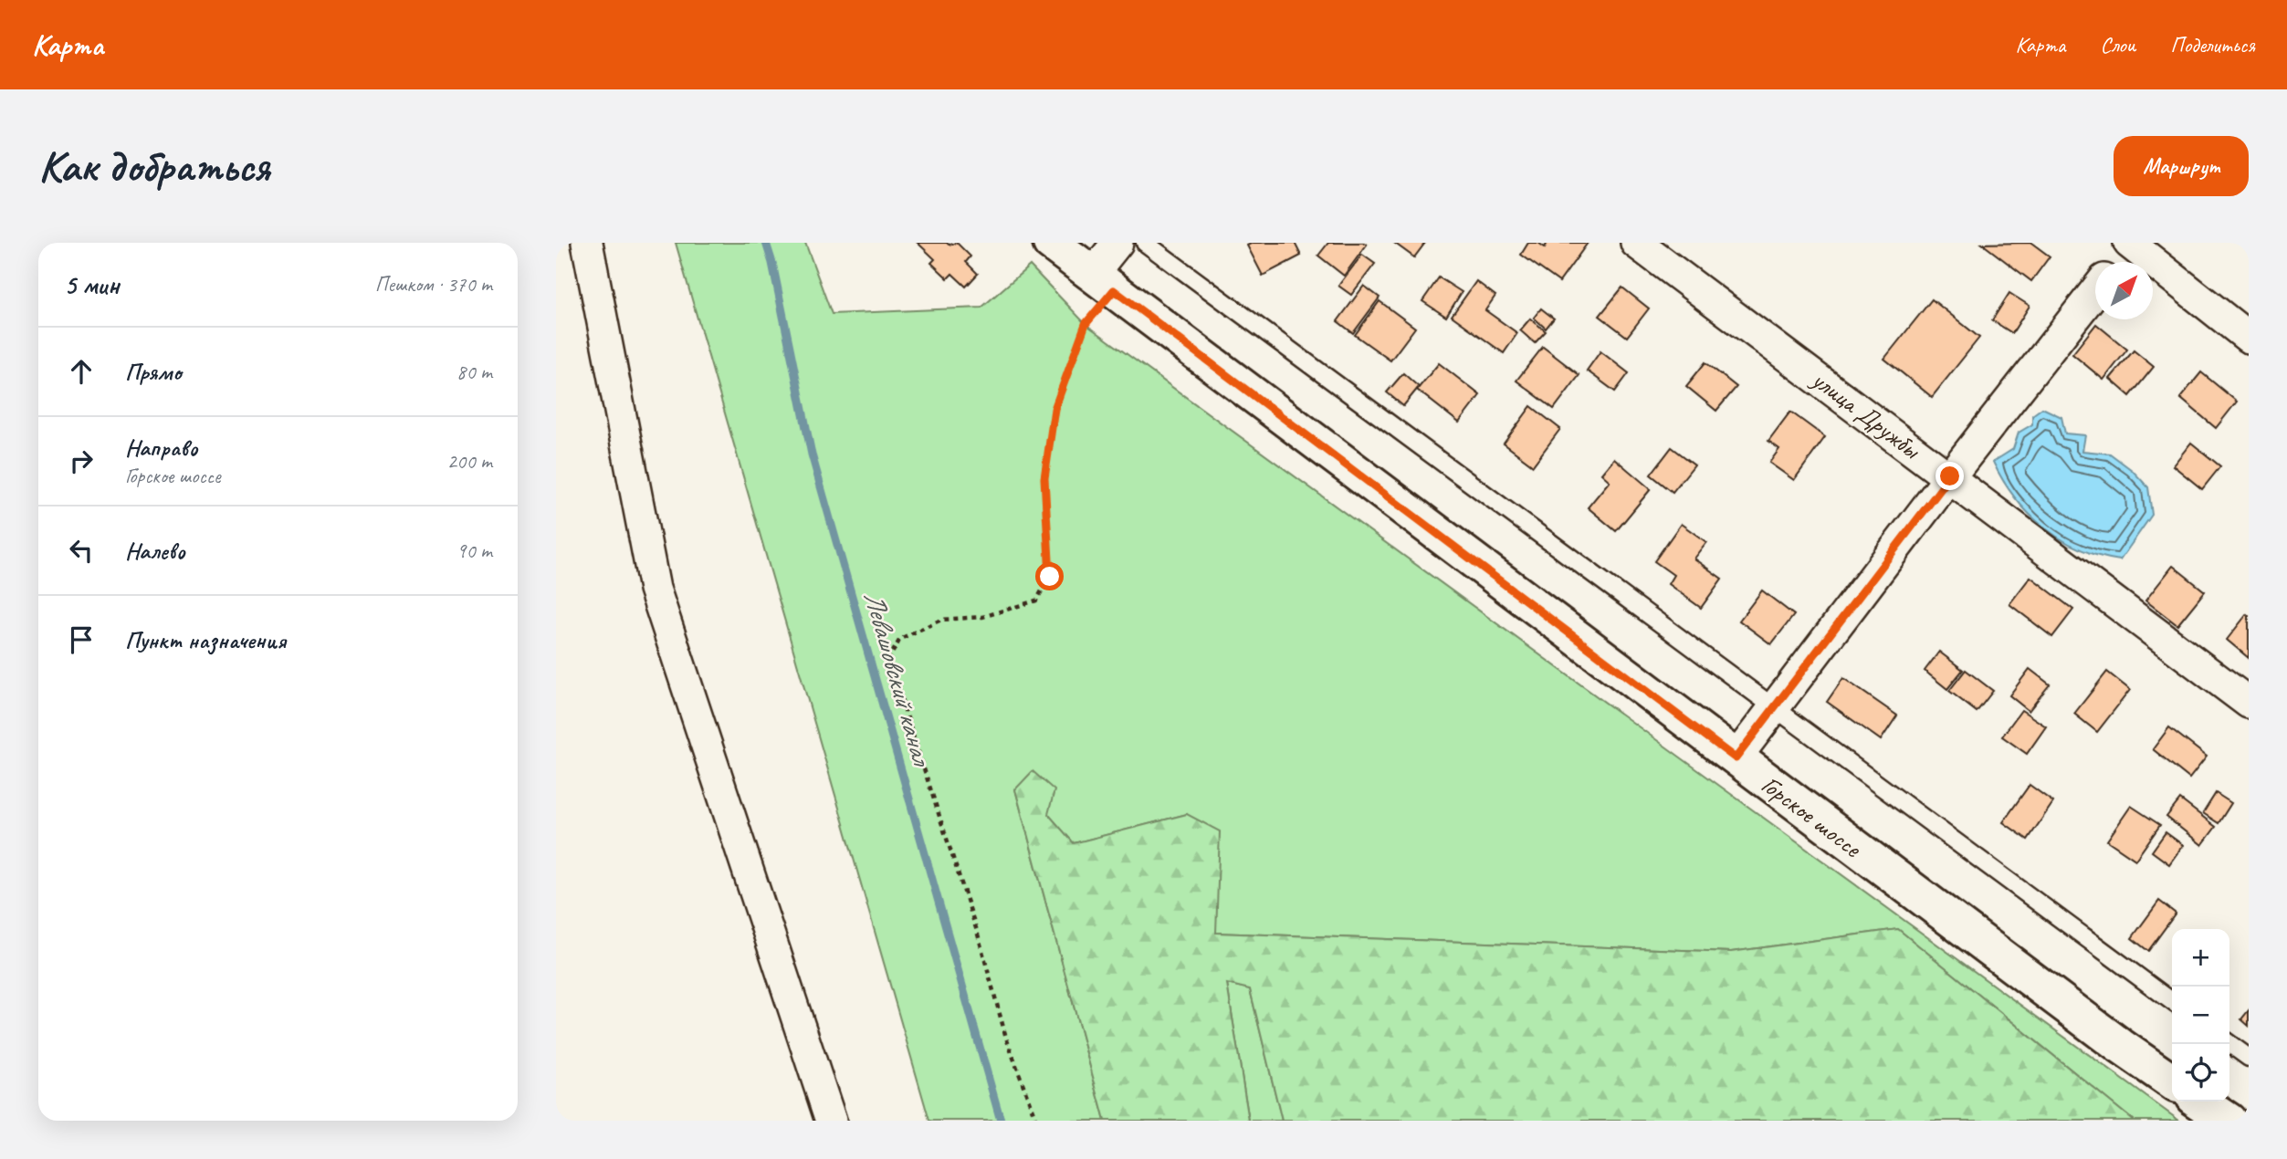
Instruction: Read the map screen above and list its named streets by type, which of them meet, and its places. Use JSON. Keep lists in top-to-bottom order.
{
  "streets": {
    "main road": ["Горское шоссе"],
    "street": ["улица Дружбы"]
  },
  "water": ["Левашовский канал"],
  "north": "top right",
  "page": {
    "header": "Карта",
    "nav": ["Карта", "Слои", "Поделиться"],
    "buttons": "Маршрут",
    "title": "Как добраться",
    "heading": ["5 мин", "Пешком · 370 m"],
    "list": [
      ["Прямо", "80 m"],
      ["Направо", "Горское шоссе", "200 m"],
      ["Налево", "90 m"],
      "Пункт назначения"
    ],
    "map_buttons": ["+", "−"]
  }
}
